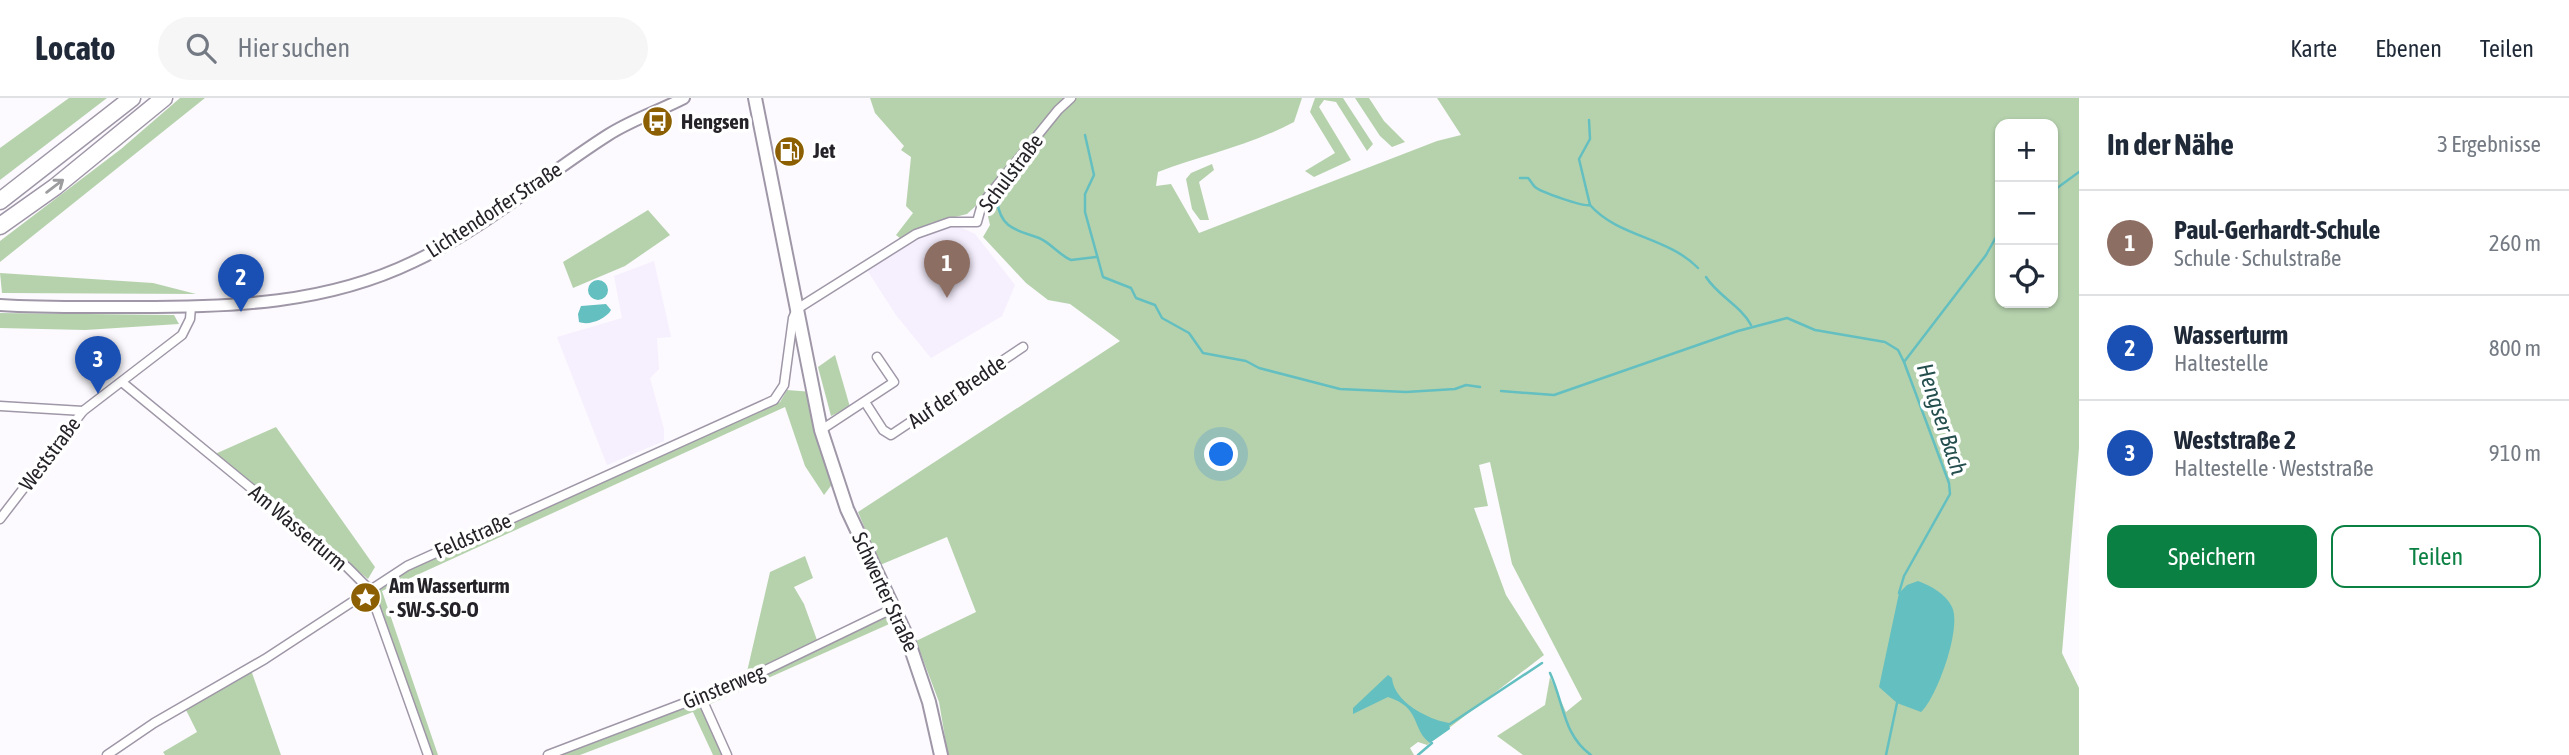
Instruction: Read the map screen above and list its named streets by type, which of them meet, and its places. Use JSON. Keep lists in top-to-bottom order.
{
  "streets": {
    "main road": ["Schwerter Straße"],
    "street": [
      "Schulstraße",
      "Lichtendorfer Straße",
      "Auf der Bredde",
      "Weststraße",
      "Am Wasserturm",
      "Feldstraße",
      "Ginsterweg"
    ]
  },
  "crossings": [
    ["Schulstraße", "Feldstraße"],
    ["Schulstraße", "Schwerter Straße"],
    ["Lichtendorfer Straße", "Weststraße"],
    ["Weststraße", "Am Wasserturm"],
    ["Am Wasserturm", "Feldstraße"],
    ["Feldstraße", "Schwerter Straße"],
    ["Schwerter Straße", "Ginsterweg"]
  ],
  "water": ["Hengser Bach"],
  "places": {
    "bus stop": ["Hengsen"],
    "fuel station": ["Jet"],
    "place": ["Am Wasserturm - SW-S-SO-O"]
  },
  "page": {
    "header": "Locato",
    "search": "Hier suchen",
    "nav": ["Karte", "Ebenen", "Teilen"],
    "heading": ["In der Nähe", "3 Ergebnisse"],
    "map_buttons": ["+", "−"],
    "list": [
      {
        "mark": "1",
        "name": "Paul-Gerhardt-Schule",
        "note": "Schule · Schulstraße",
        "value": "260 m"
      },
      {
        "mark": "2",
        "name": "Wasserturm",
        "note": "Haltestelle",
        "value": "800 m"
      },
      {
        "mark": "3",
        "name": "Weststraße 2",
        "note": "Haltestelle · Weststraße",
        "value": "910 m"
      }
    ],
    "pins": ["1", "2", "3"],
    "buttons": ["Speichern", "Teilen"]
  }
}
